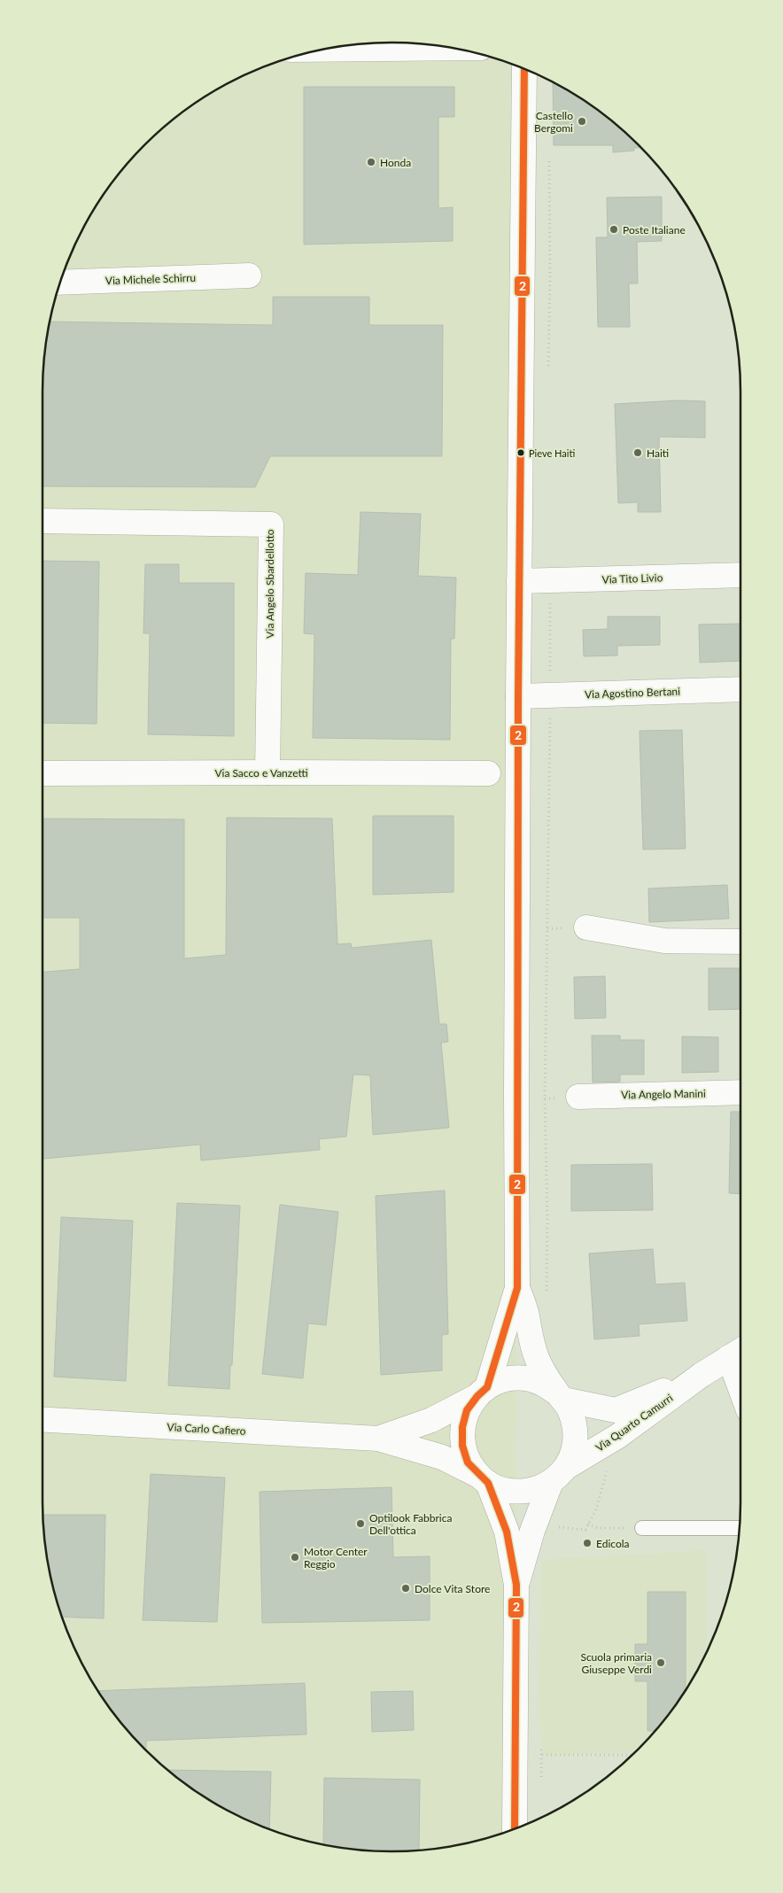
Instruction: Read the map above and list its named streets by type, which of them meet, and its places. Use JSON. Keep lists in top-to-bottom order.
{
  "streets": {
    "street": [
      "Via Michele Schirru",
      "Via Tito Livio",
      "Via Angelo Sbardellotto",
      "Via Agostino Bertani",
      "Via Sacco e Vanzetti",
      "Via Angelo Manini",
      "Via Quarto Camurri",
      "Via Carlo Cafiero"
    ]
  },
  "crossings": [
    ["Via Angelo Sbardellotto", "Via Sacco e Vanzetti"],
    ["Via Quarto Camurri", "Via Carlo Cafiero"]
  ],
  "places": [
    "Castello Bergomi",
    "Honda",
    "Poste Italiane",
    "Pieve Haiti",
    "Haiti",
    "Optilook Fabbrica Dell'ottica",
    "Edicola",
    "Motor Center Reggio",
    "Dolce Vita Store",
    "Scuola primaria Giuseppe Verdi"
  ],
  "lines": ["transit line 2"]
}
